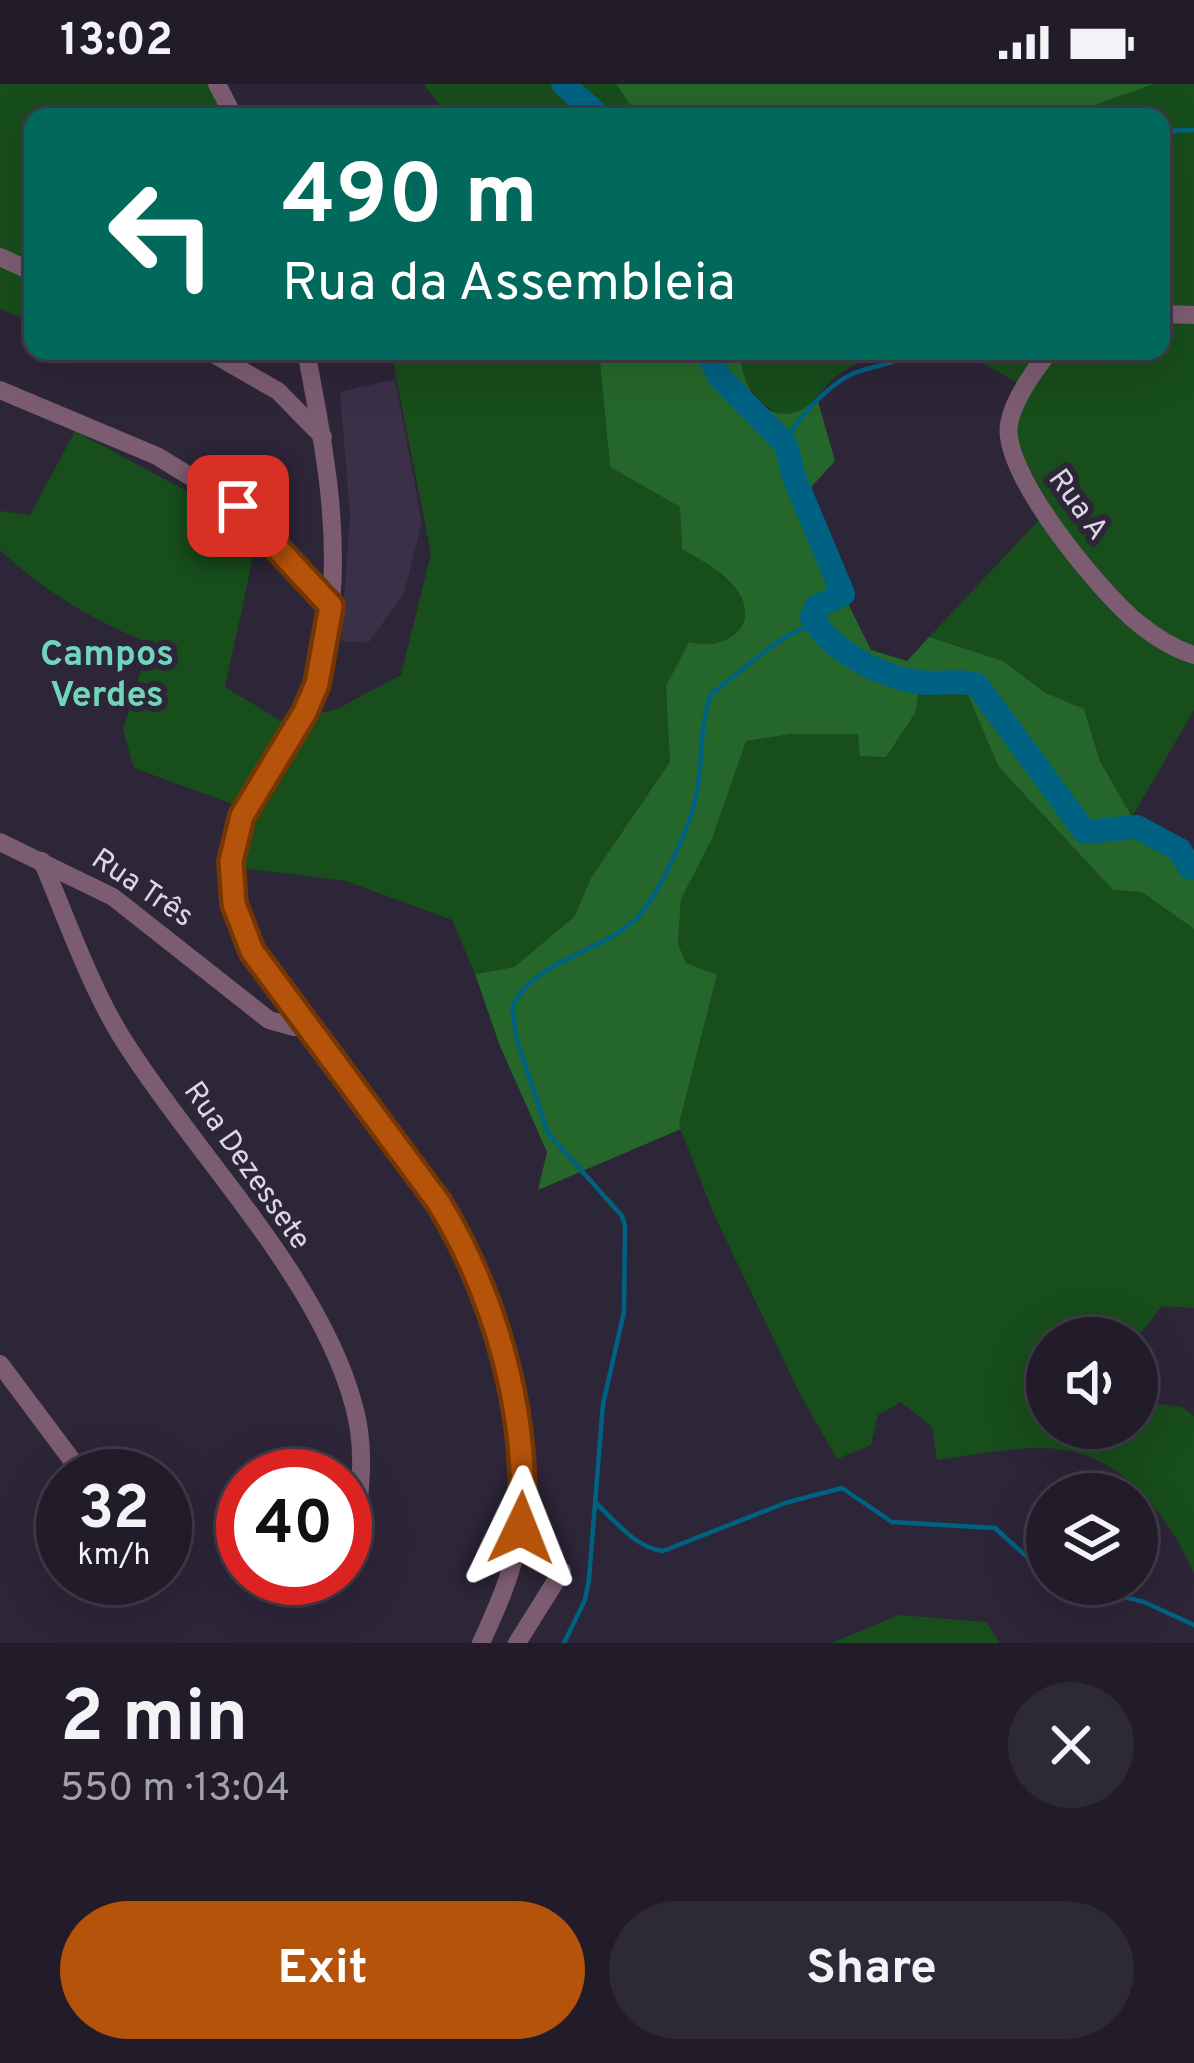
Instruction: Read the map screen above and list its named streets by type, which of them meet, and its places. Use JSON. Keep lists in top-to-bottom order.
{
  "streets": {
    "street": ["Rua A", "Rua Três", "Rua Dezessete"]
  },
  "crossings": [
    ["Rua Três", "Rua Dezessete"]
  ],
  "districts": ["Campos Verdes"],
  "page": {
    "status": "13:02",
    "turn": ["490 m", "Rua da Assembleia"],
    "speed": "32 km/h",
    "limit": "40",
    "heading": ["2 min", "550 m · 13:04"],
    "buttons": ["Exit", "Share"]
  }
}
